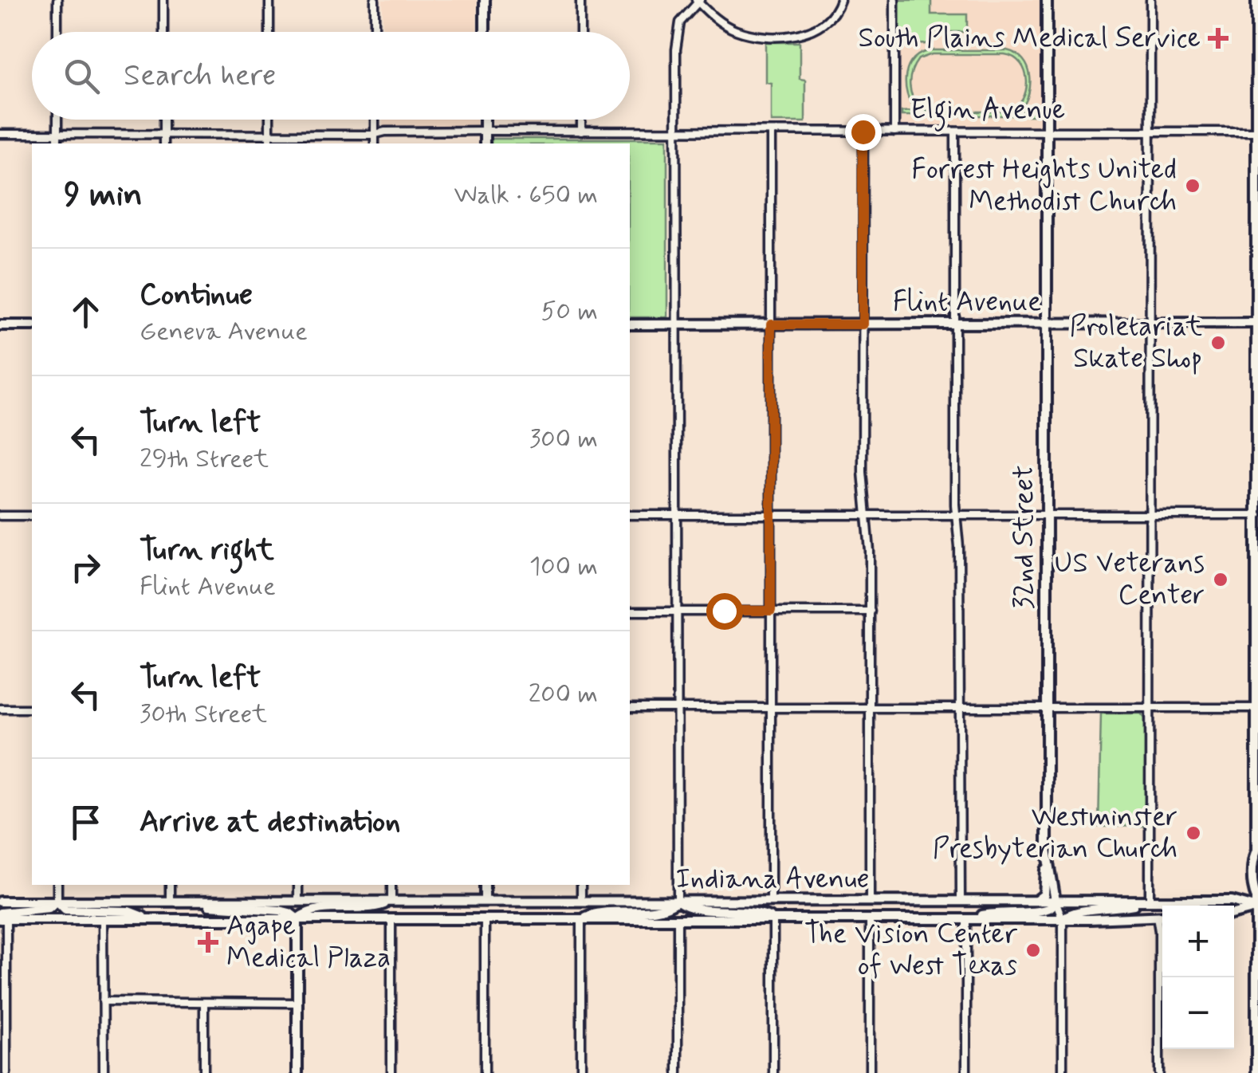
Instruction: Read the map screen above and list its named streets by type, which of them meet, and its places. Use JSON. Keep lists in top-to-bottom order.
{
  "streets": {
    "main road": ["Flint Avenue", "32nd Street", "Indiana Avenue"],
    "street": ["Elgin Avenue"]
  },
  "crossings": [
    ["Elgin Avenue", "32nd Street"],
    ["Flint Avenue", "32nd Street"],
    ["32nd Street", "Indiana Avenue"]
  ],
  "places": {
    "health": ["South Plains Medical Service", "Agape Medical Plaza"],
    "other": [
      "Forrest Heights United Methodist Church",
      "Proletariat Skate Shop",
      "US Veterans Center",
      "Westminster Presbyterian Church",
      "The Vision Center of West Texas"
    ]
  },
  "page": {
    "search": "Search here",
    "heading": ["9 min", "Walk · 650 m"],
    "list": [
      ["Continue", "Geneva Avenue", "50 m"],
      ["Turn left", "29th Street", "300 m"],
      ["Turn right", "Flint Avenue", "100 m"],
      ["Turn left", "30th Street", "200 m"],
      "Arrive at destination"
    ],
    "map_buttons": ["+", "−"]
  }
}
